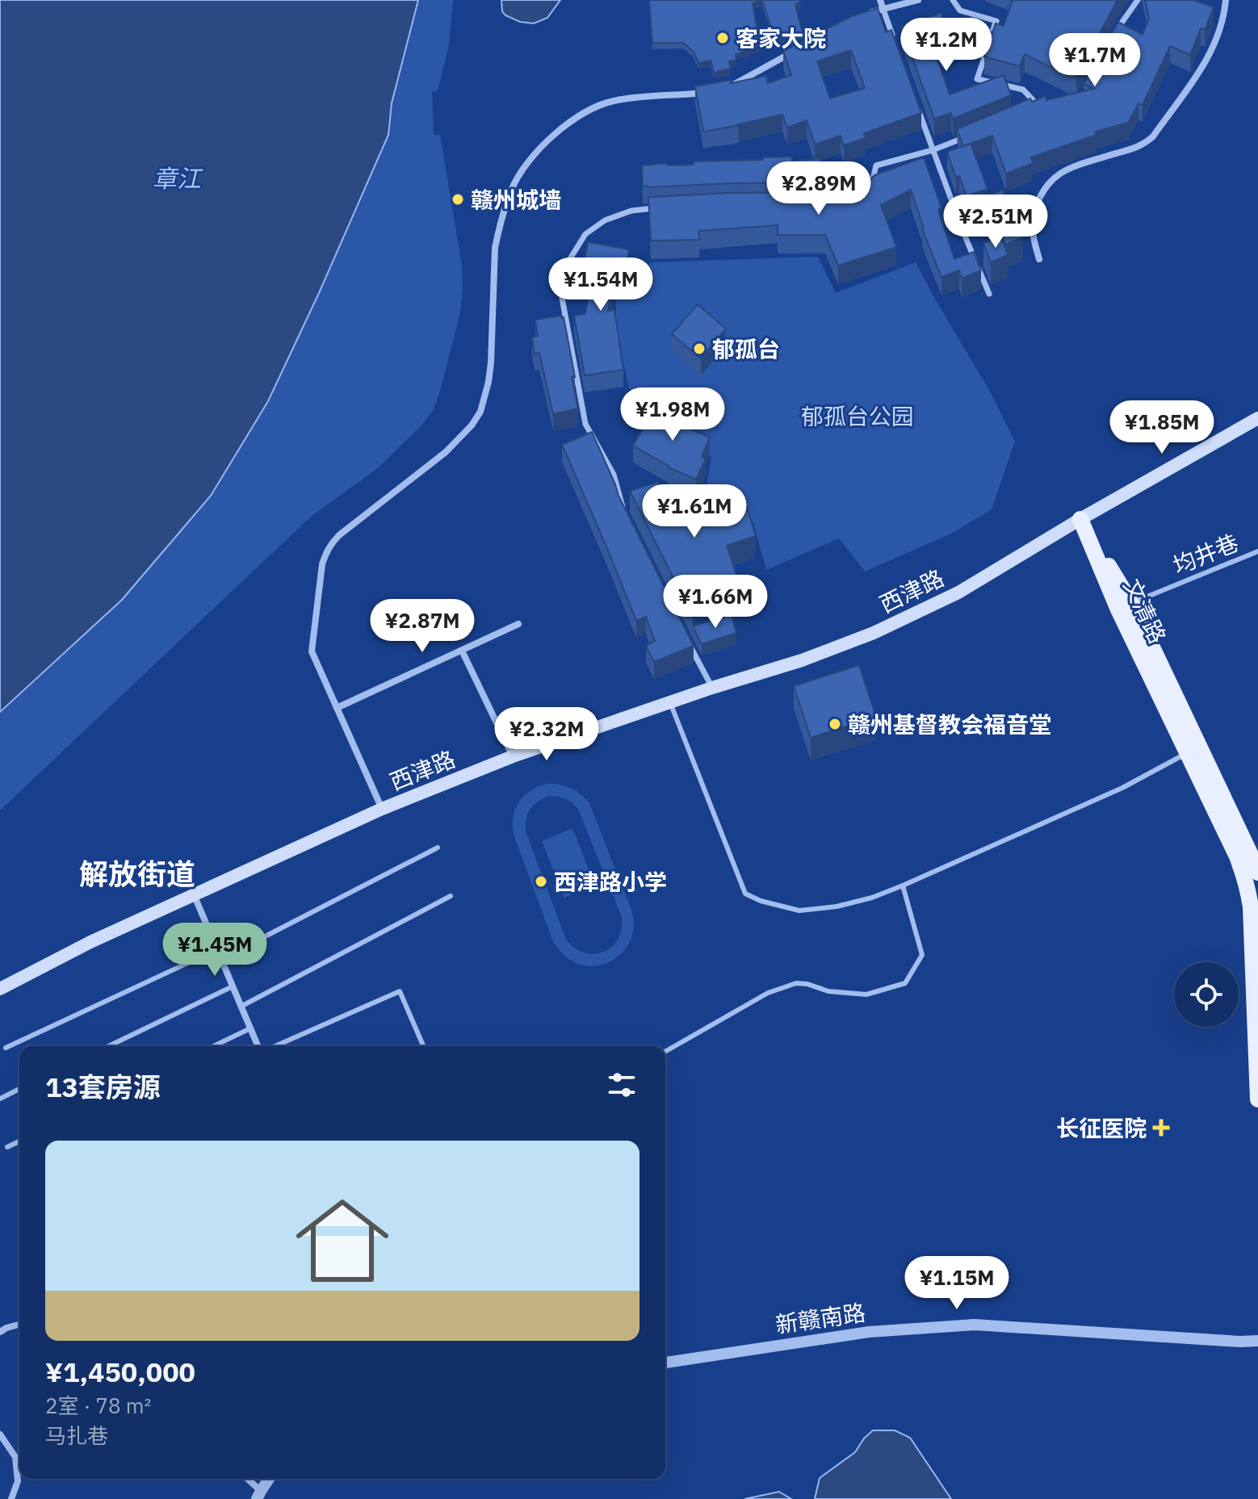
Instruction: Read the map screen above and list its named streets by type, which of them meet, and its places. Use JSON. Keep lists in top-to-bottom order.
{
  "streets": {
    "main road": ["西津路", "文清路"],
    "street": ["新赣南路"],
    "lane": ["均井巷"]
  },
  "crossings": [
    ["均井巷", "文清路"],
    ["西津路", "文清路"]
  ],
  "districts": ["解放街道"],
  "water": ["章江"],
  "parks": ["郁孤台公园"],
  "places": {
    "other": [
      "客家大院",
      "赣州城墙",
      "郁孤台",
      "赣州基督教会福音堂",
      "西津路小学"
    ],
    "health": ["长征医院"]
  },
  "page": {
    "price": [
      "¥1.2M",
      "¥1.7M",
      "¥2.89M",
      "¥2.51M",
      "¥1.54M",
      "¥1.98M",
      "¥1.85M",
      "¥1.61M",
      "¥1.66M",
      "¥2.87M",
      "¥2.32M",
      "¥1.45M",
      "¥1.15M"
    ],
    "heading": "13套房源",
    "list": [
      {
        "name": "¥1,450,000",
        "note": "2室 · 78 m² · 马扎巷"
      }
    ]
  }
}
